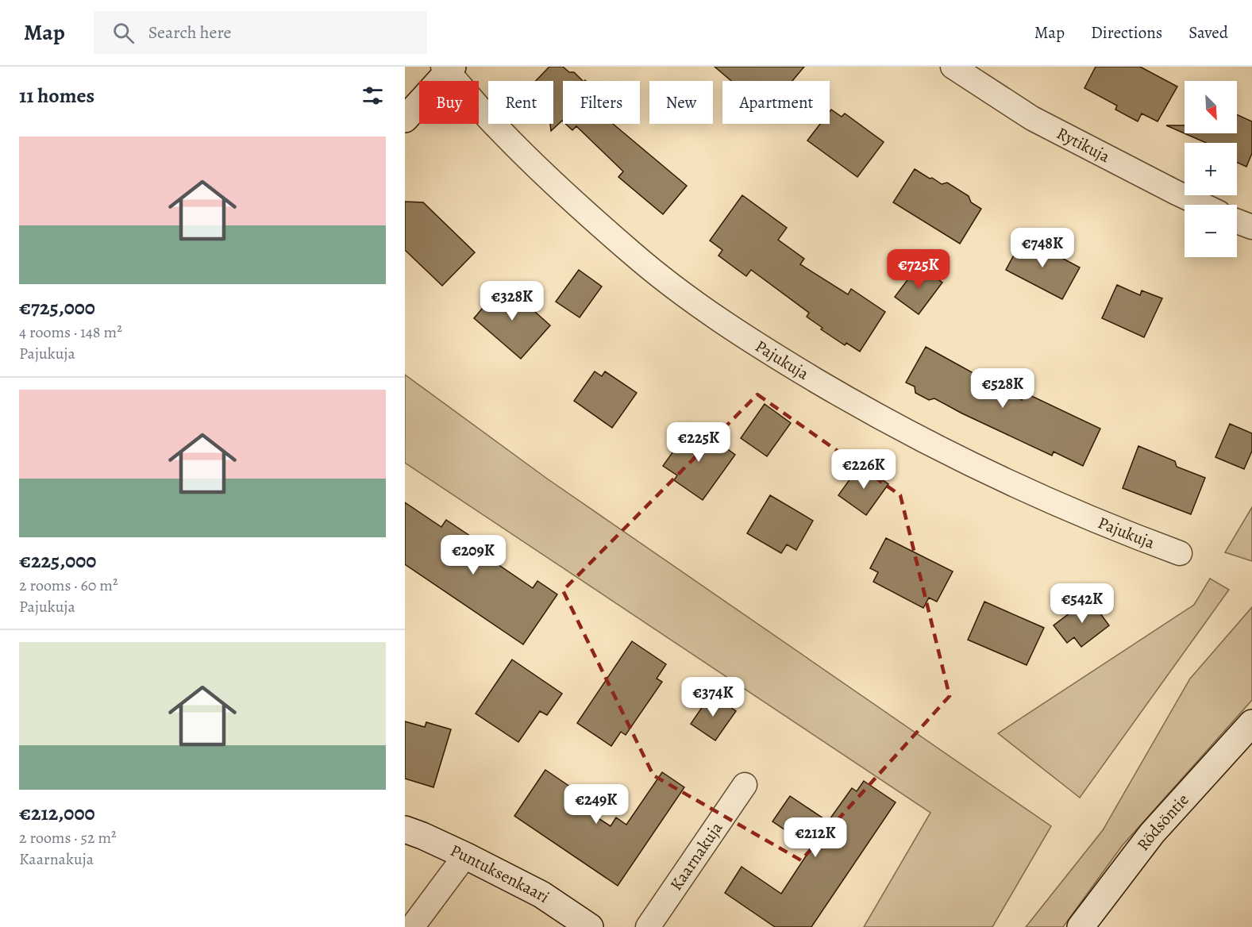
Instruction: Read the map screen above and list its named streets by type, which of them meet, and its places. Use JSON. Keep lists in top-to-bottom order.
{
  "streets": {
    "street": [
      "Rytikuja",
      "Pajukuja",
      "Rödsöntie",
      "Kaarnakuja",
      "Puntuksenkaari"
    ]
  },
  "north": "bottom right",
  "page": {
    "header": "Map",
    "search": "Search here",
    "nav": ["Map", "Directions", "Saved"],
    "heading": "11 homes",
    "map_buttons": ["+", "−"],
    "chip": [
      "Buy",
      "Rent",
      "Filters",
      "New",
      "Apartment"
    ],
    "list": [
      {
        "name": "€725,000",
        "note": "4 rooms · 148 m² · Pajukuja"
      },
      {
        "name": "€225,000",
        "note": "2 rooms · 60 m² · Pajukuja"
      },
      {
        "name": "€212,000",
        "note": "2 rooms · 52 m² · Kaarnakuja"
      }
    ],
    "price": [
      "€748K",
      "€725K",
      "€328K",
      "€528K",
      "€225K",
      "€226K",
      "€209K",
      "€542K",
      "€374K",
      "€249K",
      "€212K"
    ]
  }
}
